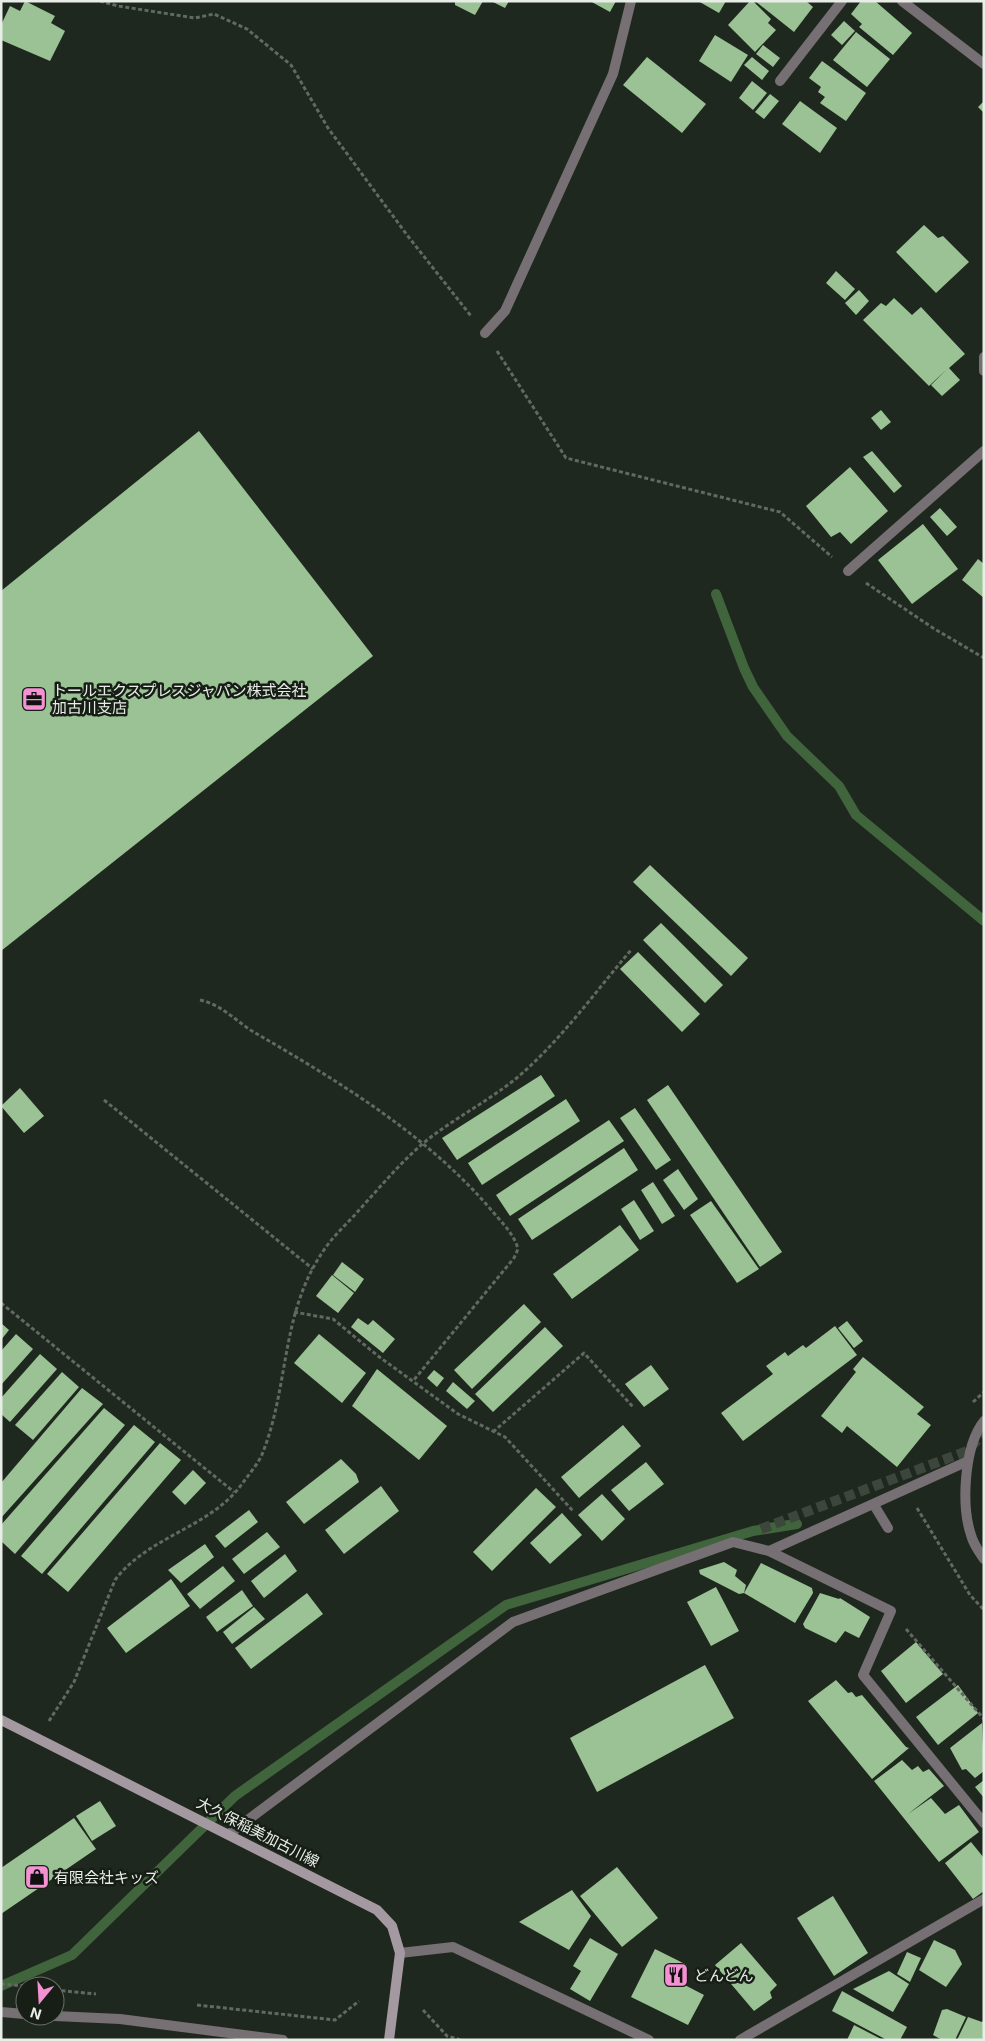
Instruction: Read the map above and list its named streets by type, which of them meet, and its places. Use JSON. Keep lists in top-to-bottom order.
{
  "streets": {
    "main road": ["大久保稲美加古川線"]
  },
  "places": {
    "office": ["トールエクスプレスジャパン株式会社 加古川支店"],
    "shop": ["有限会社キッズ"],
    "restaurant": ["どんどん"]
  },
  "north": "bottom"
}
